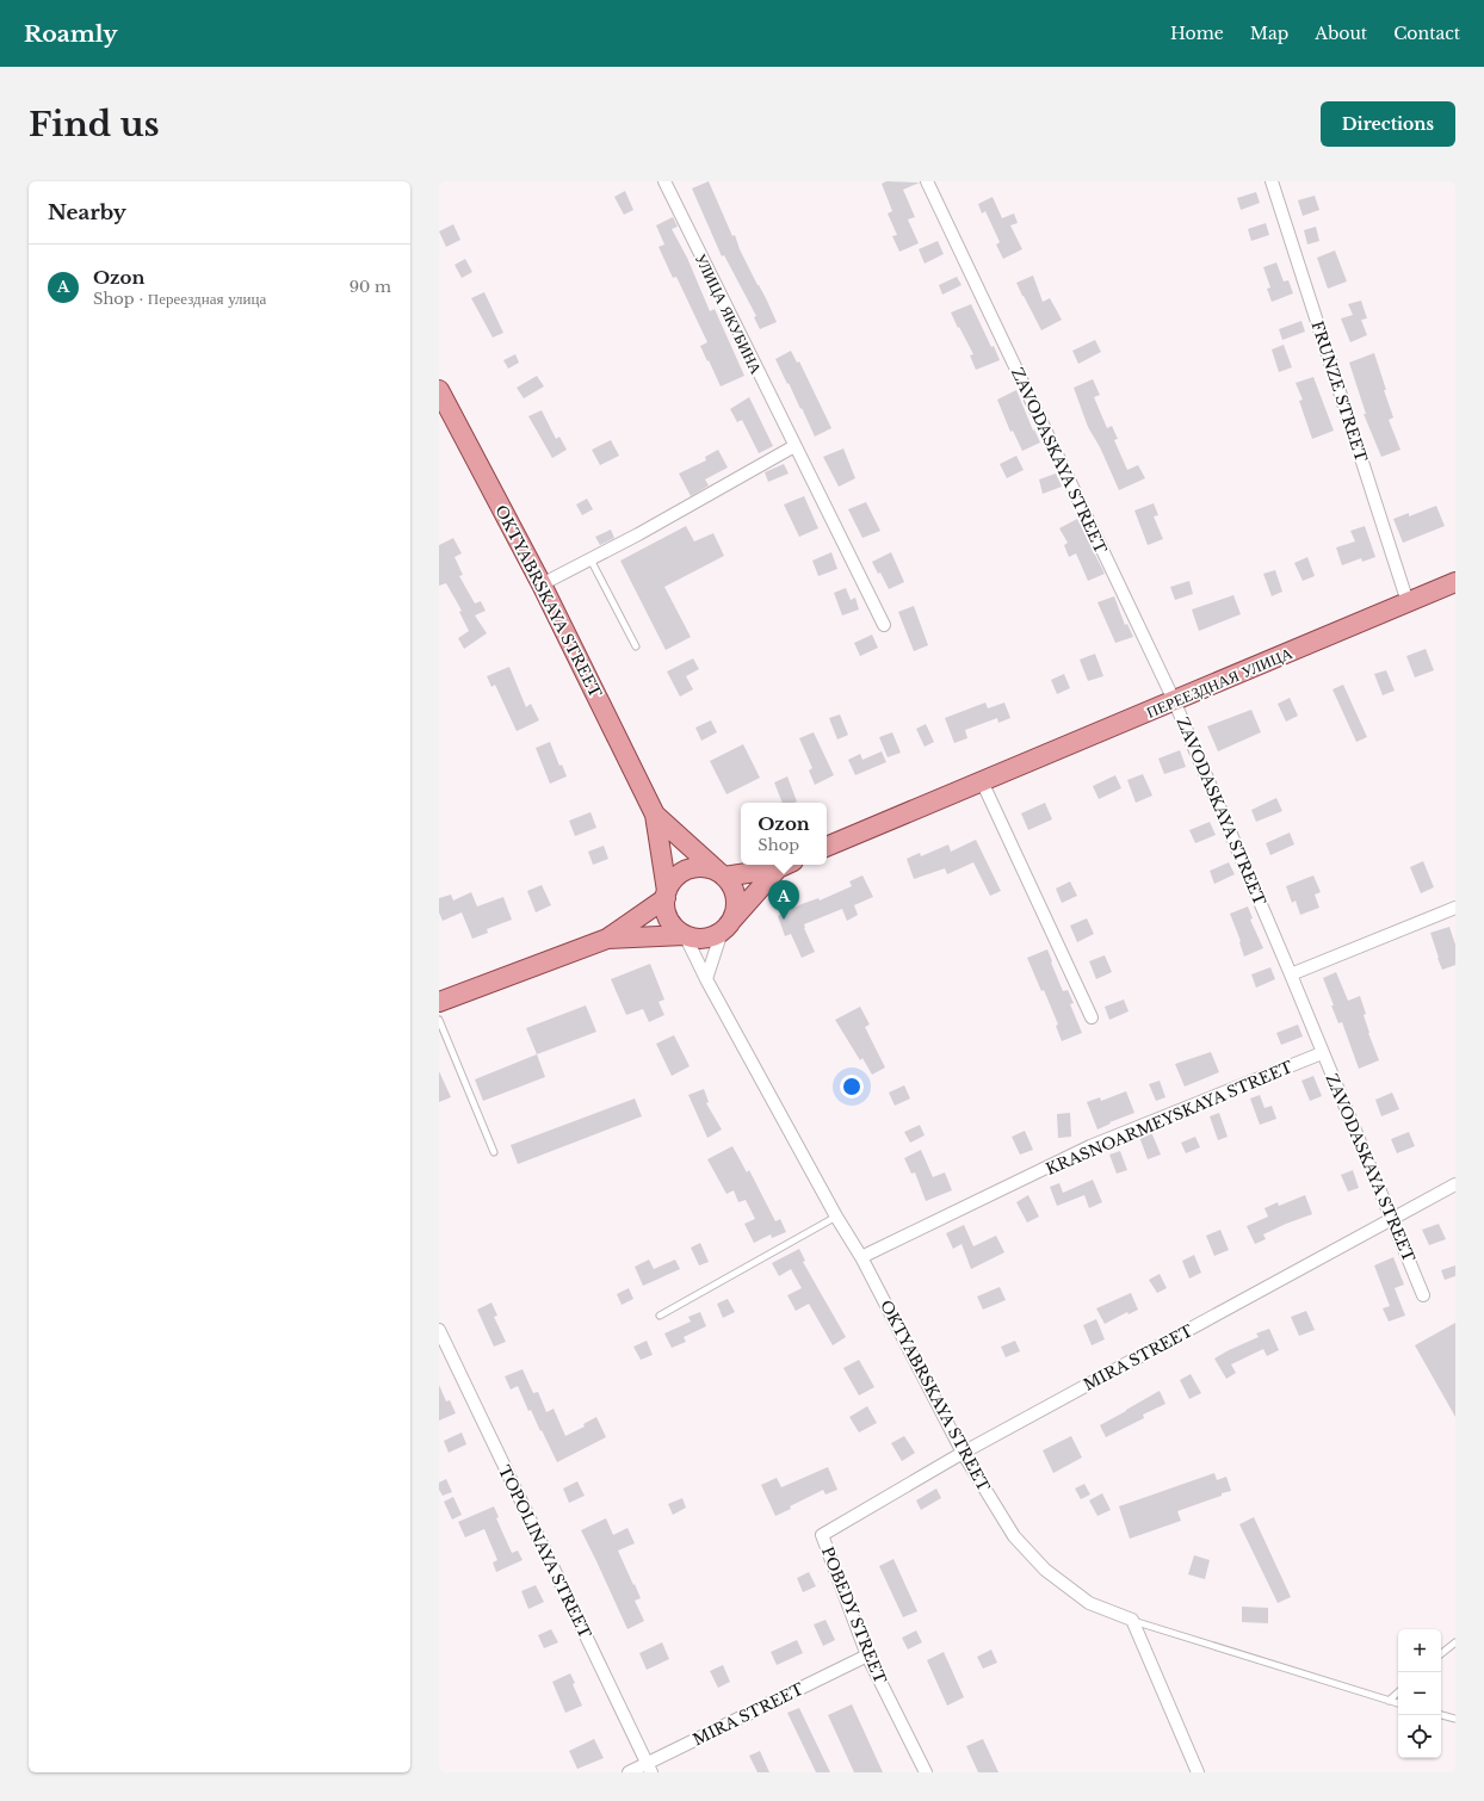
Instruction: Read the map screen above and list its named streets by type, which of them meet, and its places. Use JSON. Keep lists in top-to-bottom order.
{
  "streets": {
    "main road": ["OKTYABRSKAYA STREET", "ПЕРЕЕЗДНАЯ УЛИЦА"],
    "street": [
      "УЛИЦА ЯКУБИНА",
      "FRUNZE STREET",
      "ZAVODASKAYA STREET",
      "KRASNOARMEYSKAYA STREET",
      "MIRA STREET",
      "TOPOLINAYA STREET",
      "POBEDY STREET"
    ]
  },
  "crossings": [
    ["FRUNZE STREET", "ПЕРЕЕЗДНАЯ УЛИЦА"],
    ["ZAVODASKAYA STREET", "ПЕРЕЕЗДНАЯ УЛИЦА"],
    ["ZAVODASKAYA STREET", "KRASNOARMEYSKAYA STREET"],
    ["ZAVODASKAYA STREET", "MIRA STREET"],
    ["OKTYABRSKAYA STREET", "KRASNOARMEYSKAYA STREET"],
    ["OKTYABRSKAYA STREET", "MIRA STREET"],
    ["MIRA STREET", "TOPOLINAYA STREET"],
    ["MIRA STREET", "POBEDY STREET"]
  ],
  "page": {
    "header": "Roamly",
    "nav": [
      "Home",
      "Map",
      "About",
      "Contact"
    ],
    "buttons": "Directions",
    "title": "Find us",
    "heading": "Nearby",
    "list": [
      {
        "mark": "A",
        "name": "Ozon",
        "note": "Shop · Переездная улица",
        "value": "90 m"
      }
    ],
    "popup": ["Ozon", "Shop"],
    "pins": "A",
    "map_buttons": ["+", "−"]
  }
}
